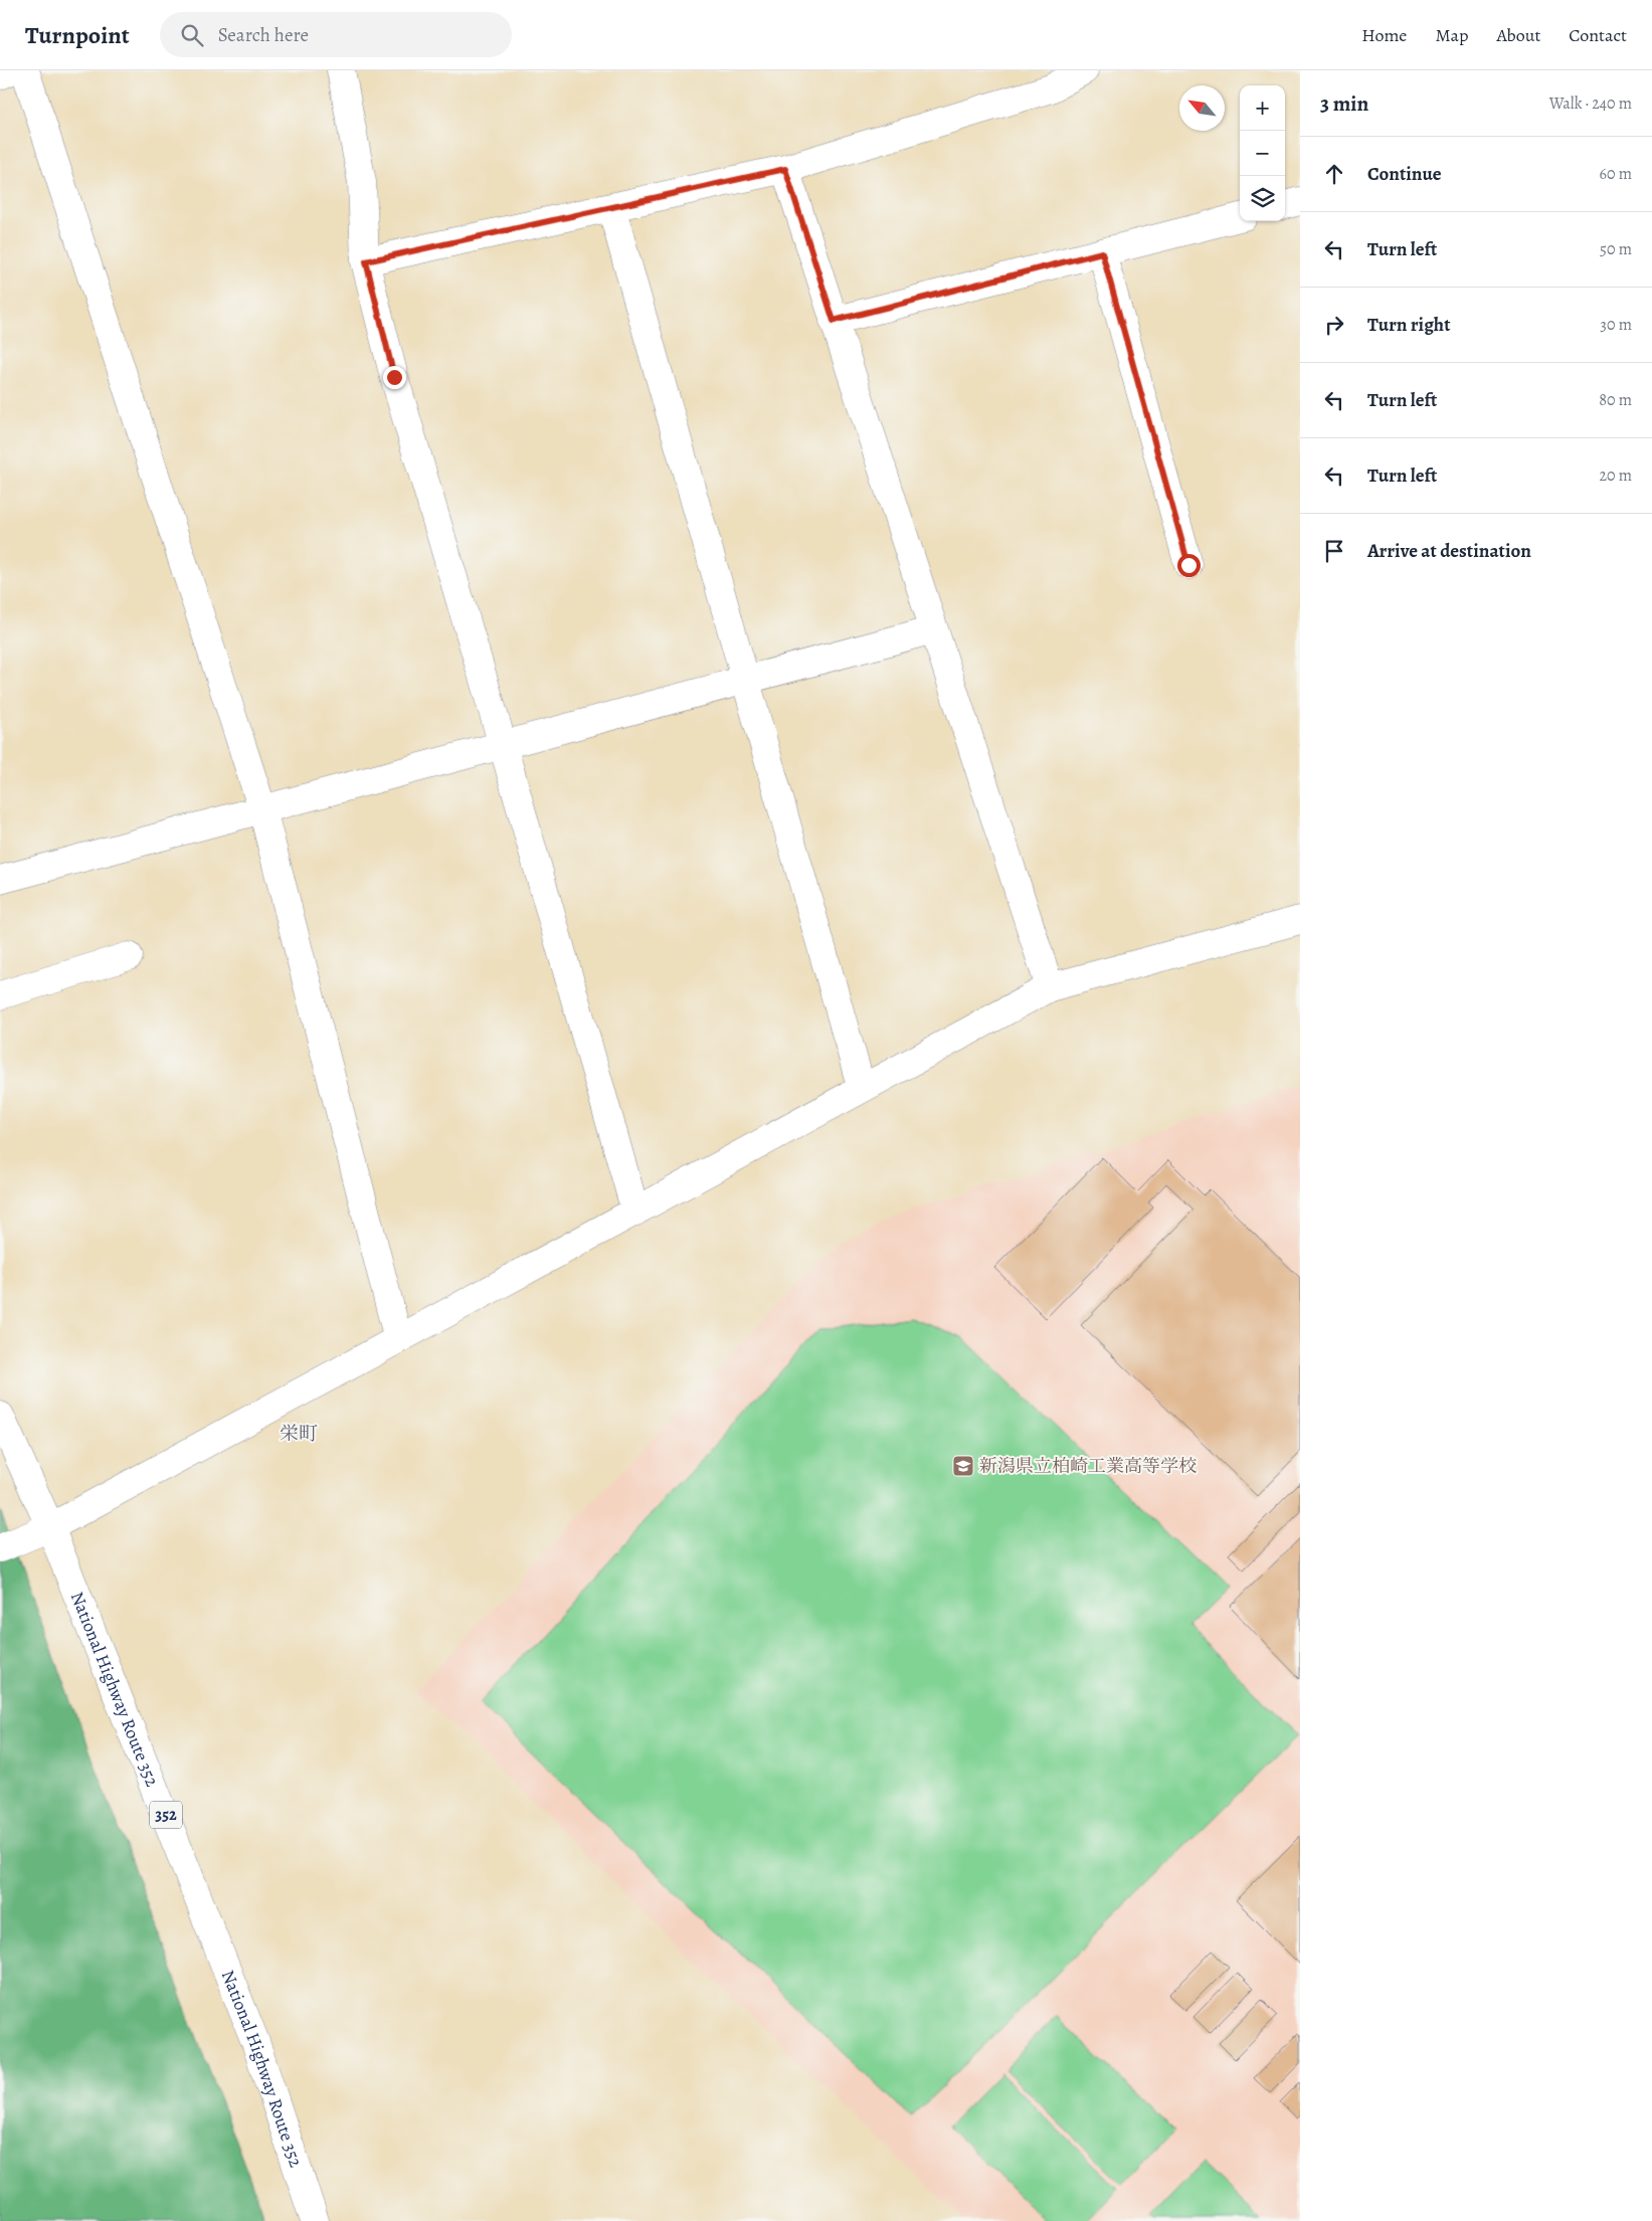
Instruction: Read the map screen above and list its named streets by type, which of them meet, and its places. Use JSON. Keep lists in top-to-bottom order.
{
  "streets": {
    "main road": ["National Highway Route 352", "352"]
  },
  "districts": ["栄町"],
  "places": {
    "school or university": ["新潟県立柏崎工業高等学校"]
  },
  "north": "top left",
  "page": {
    "header": "Turnpoint",
    "search": "Search here",
    "nav": [
      "Home",
      "Map",
      "About",
      "Contact"
    ],
    "heading": ["3 min", "Walk · 240 m"],
    "map_buttons": ["+", "−"],
    "list": [
      ["Continue", "60 m"],
      ["Turn left", "50 m"],
      ["Turn right", "30 m"],
      ["Turn left", "80 m"],
      ["Turn left", "20 m"],
      "Arrive at destination"
    ]
  }
}
